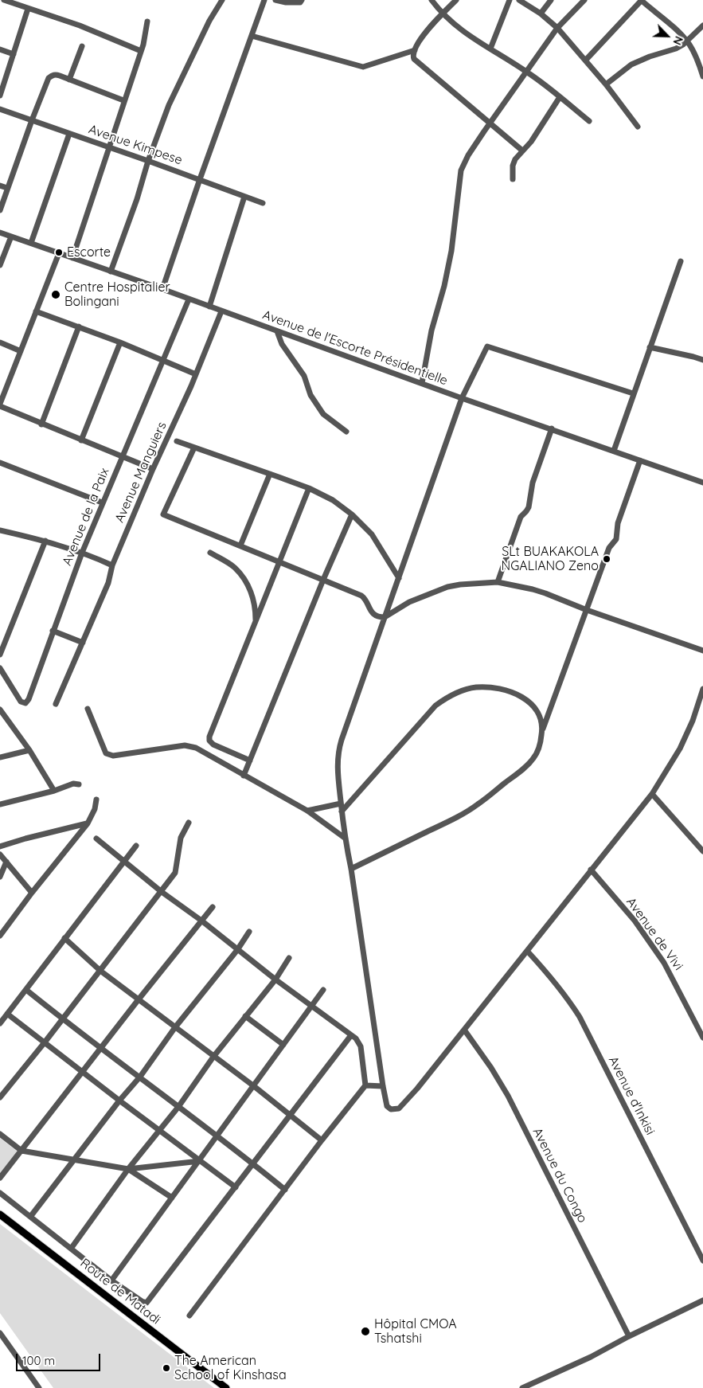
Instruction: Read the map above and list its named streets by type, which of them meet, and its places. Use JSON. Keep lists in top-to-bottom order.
{
  "streets": {
    "main road": ["Route de Matadi"],
    "street": [
      "Avenue Kimpese",
      "Avenue de l'Escorte Présidentielle",
      "Avenue Manguiers",
      "Avenue de la Paix",
      "Avenue de Vivi",
      "Avenue d'Inkisi",
      "Avenue du Congo"
    ]
  },
  "crossings": [
    ["Avenue de l'Escorte Présidentielle", "Avenue Manguiers"],
    ["Avenue de l'Escorte Présidentielle", "Avenue de la Paix"]
  ],
  "places": [
    "Escorte",
    "Centre Hospitalier Bolingani",
    "SLt BUAKAKOLA NGALIANO Zeno",
    "Hôpital CMOA Tshatshi",
    "The American School of Kinshasa"
  ],
  "scale_bar": "100 m",
  "north": "bottom right"
}
